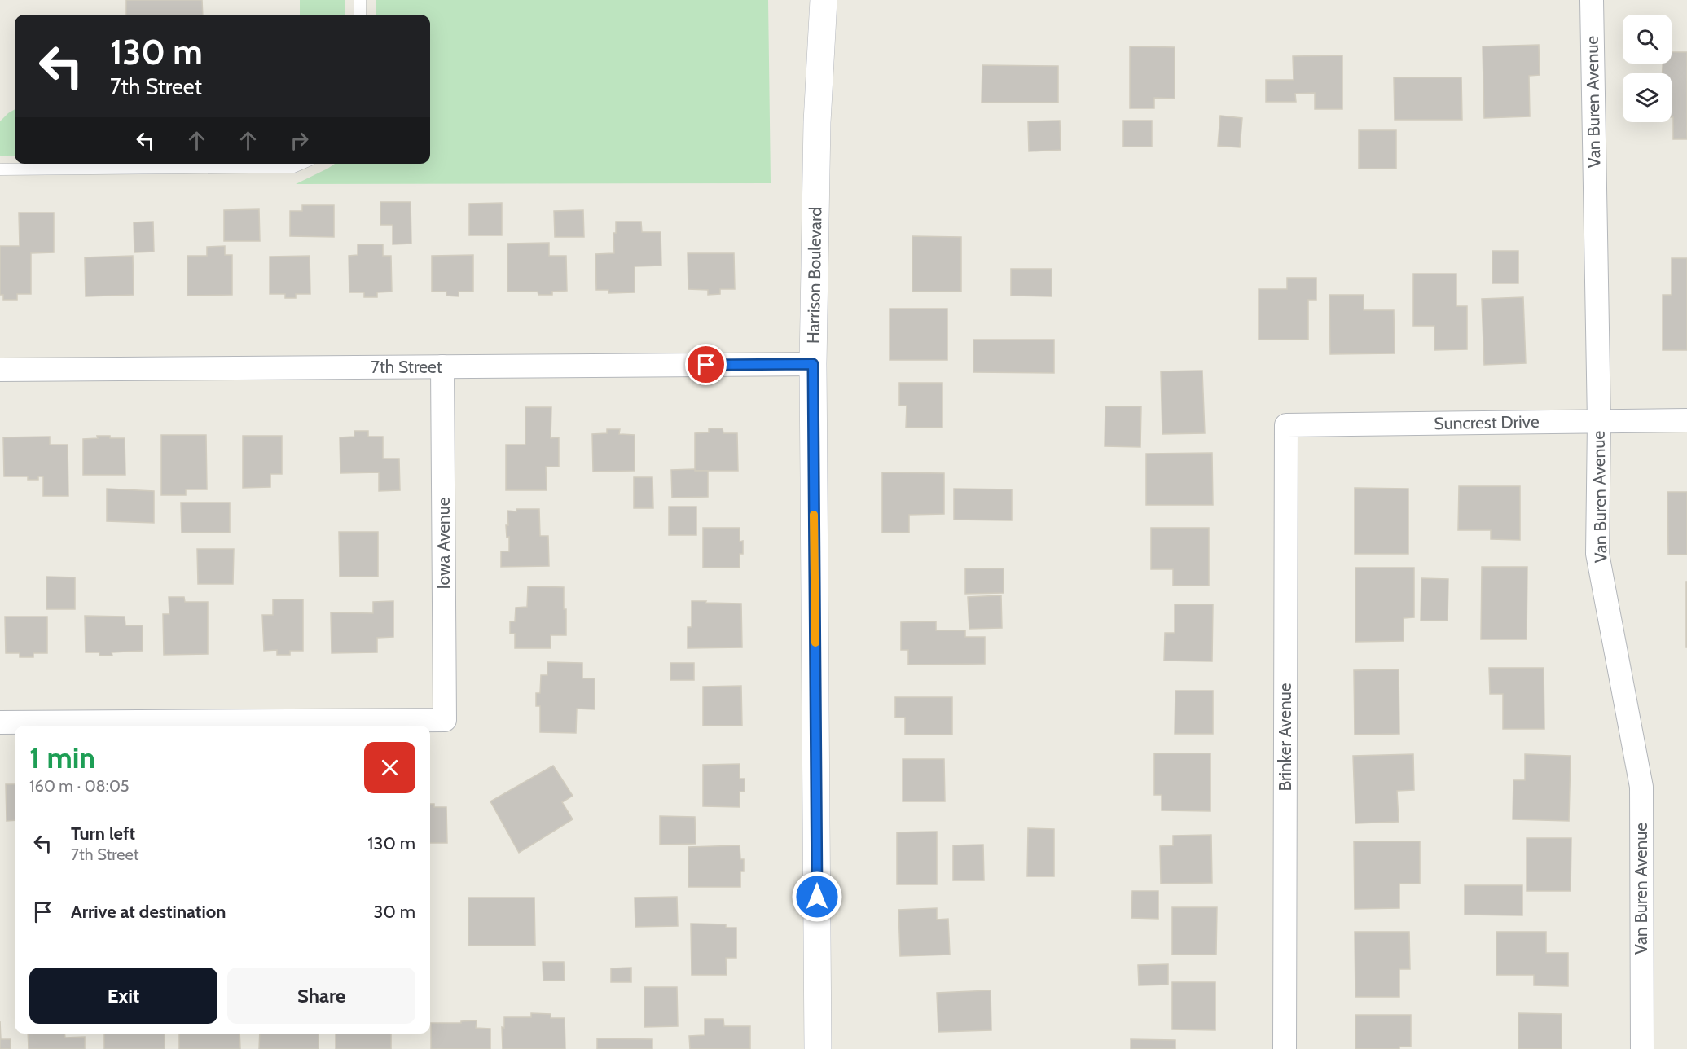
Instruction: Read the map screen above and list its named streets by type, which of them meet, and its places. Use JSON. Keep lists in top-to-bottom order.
{
  "streets": {
    "main road": ["Harrison Boulevard"],
    "street": [
      "Van Buren Avenue",
      "7th Street",
      "Suncrest Drive",
      "Iowa Avenue",
      "Brinker Avenue"
    ]
  },
  "crossings": [
    ["Van Buren Avenue", "Suncrest Drive"],
    ["Harrison Boulevard", "7th Street"],
    ["7th Street", "Iowa Avenue"],
    ["Suncrest Drive", "Brinker Avenue"]
  ],
  "page": {
    "turn": ["130 m", "7th Street"],
    "heading": ["1 min", "160 m · 08:05"],
    "list": [
      {
        "name": "Turn left",
        "note": "7th Street",
        "value": "130 m"
      },
      {
        "name": "Arrive at destination",
        "value": "30 m"
      }
    ],
    "buttons": ["Exit", "Share"]
  }
}
